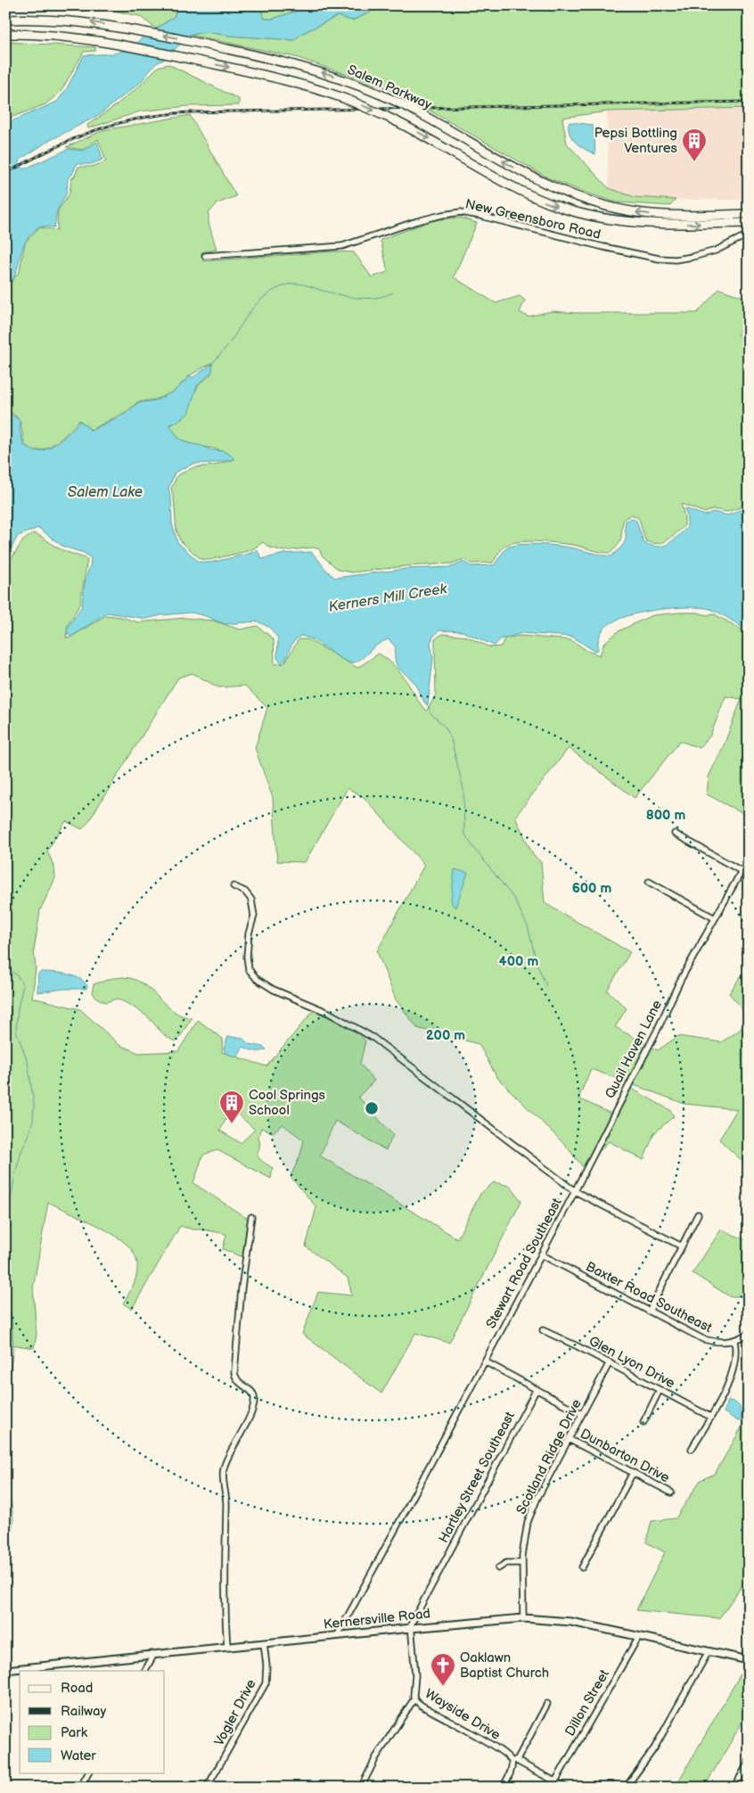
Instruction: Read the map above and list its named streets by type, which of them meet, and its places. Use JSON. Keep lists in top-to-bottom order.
{
  "streets": {
    "highway": ["Salem Parkway"],
    "main road": ["Kernersville Road"],
    "street": [
      "New Greensboro Road",
      "Quail Haven Lane",
      "Stewart Road Southeast",
      "Baxter Road Southeast",
      "Glen Lyon Drive",
      "Dunbarton Drive",
      "Scotland Ridge Drive",
      "Hartley Street Southeast",
      "Dillon Street",
      "Vogler Drive",
      "Wayside Drive"
    ]
  },
  "crossings": [
    ["Quail Haven Lane", "Stewart Road Southeast"],
    ["Stewart Road Southeast", "Baxter Road Southeast"],
    ["Stewart Road Southeast", "Kernersville Road"],
    ["Glen Lyon Drive", "Scotland Ridge Drive"],
    ["Dunbarton Drive", "Scotland Ridge Drive"],
    ["Scotland Ridge Drive", "Kernersville Road"],
    ["Hartley Street Southeast", "Kernersville Road"],
    ["Hartley Street Southeast", "Wayside Drive"],
    ["Kernersville Road", "Dillon Street"],
    ["Kernersville Road", "Vogler Drive"],
    ["Kernersville Road", "Wayside Drive"]
  ],
  "water": ["Salem Lake", "Kerners Mill Creek"],
  "places": {
    "building": ["Pepsi Bottling Ventures", "Cool Springs School"],
    "church": ["Oaklawn Baptist Church"]
  },
  "legend": [
    "Road",
    "Railway",
    "Park",
    "Water"
  ],
  "rings": [
    "800 m",
    "600 m",
    "400 m",
    "200 m"
  ]
}
